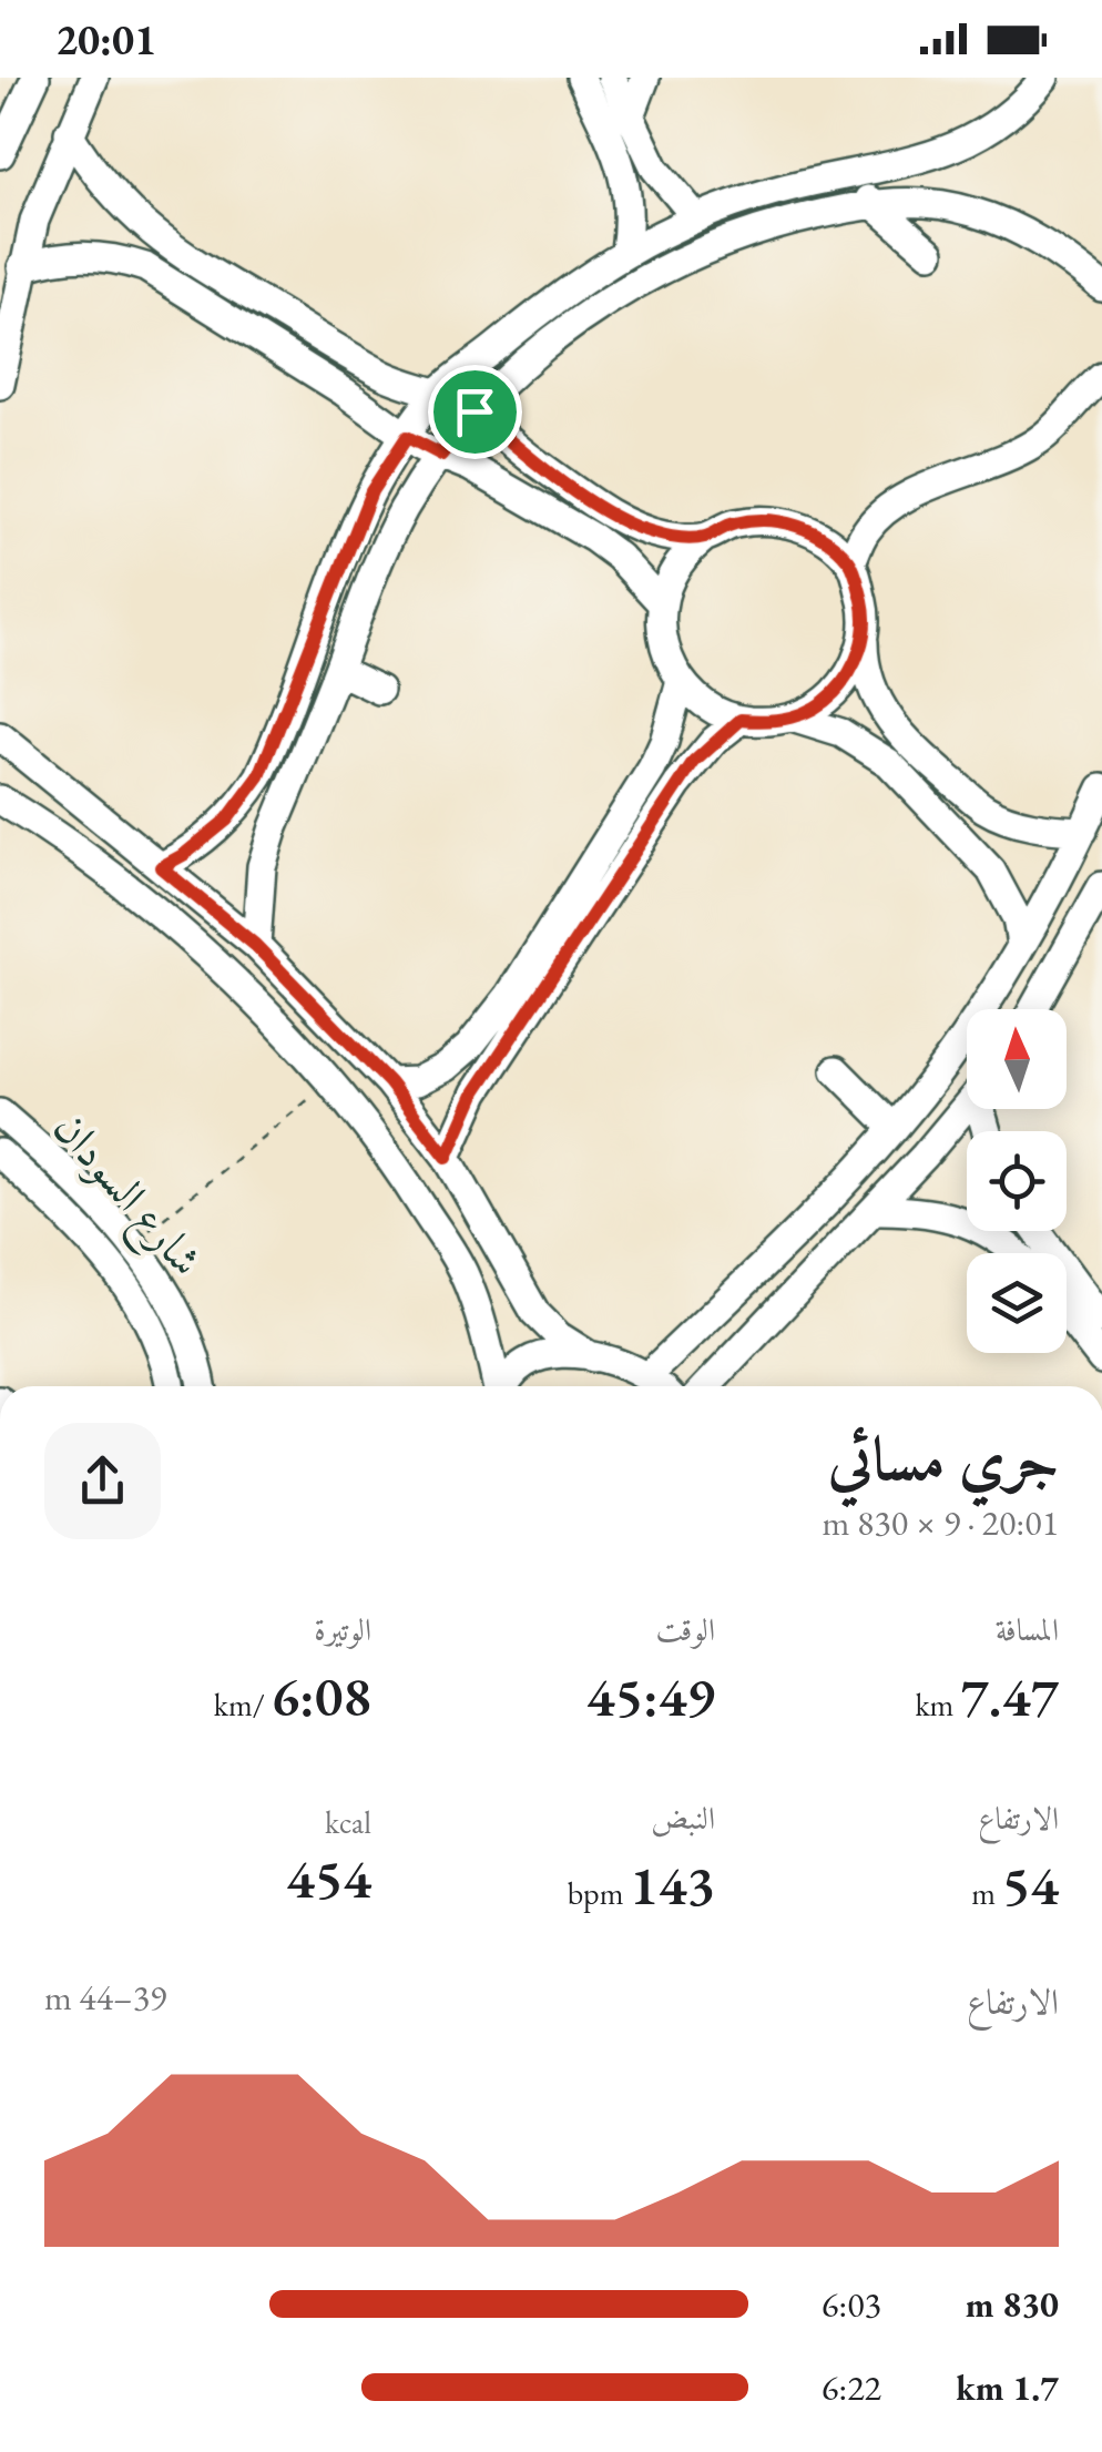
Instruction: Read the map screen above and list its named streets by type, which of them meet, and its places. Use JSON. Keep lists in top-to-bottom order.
{
  "streets": {
    "street": ["شارع السودان"]
  },
  "north": "top",
  "page": {
    "status": "20:01",
    "heading": ["جري مسائي", "20:01 · 9 × 830 m"],
    "stats": [
      ["المسافة", "7.47 km"],
      ["الوقت", "45:49"],
      ["الوتيرة", "6:08 /km"],
      ["الارتفاع", "54 m"],
      ["النبض", "143 bpm"],
      ["kcal", "454"]
    ],
    "chart": ["الارتفاع", "39–44 m"],
    "list": [
      {
        "name": "830 m",
        "note": "6:03"
      },
      {
        "name": "1.7 km",
        "note": "6:22"
      }
    ]
  }
}
